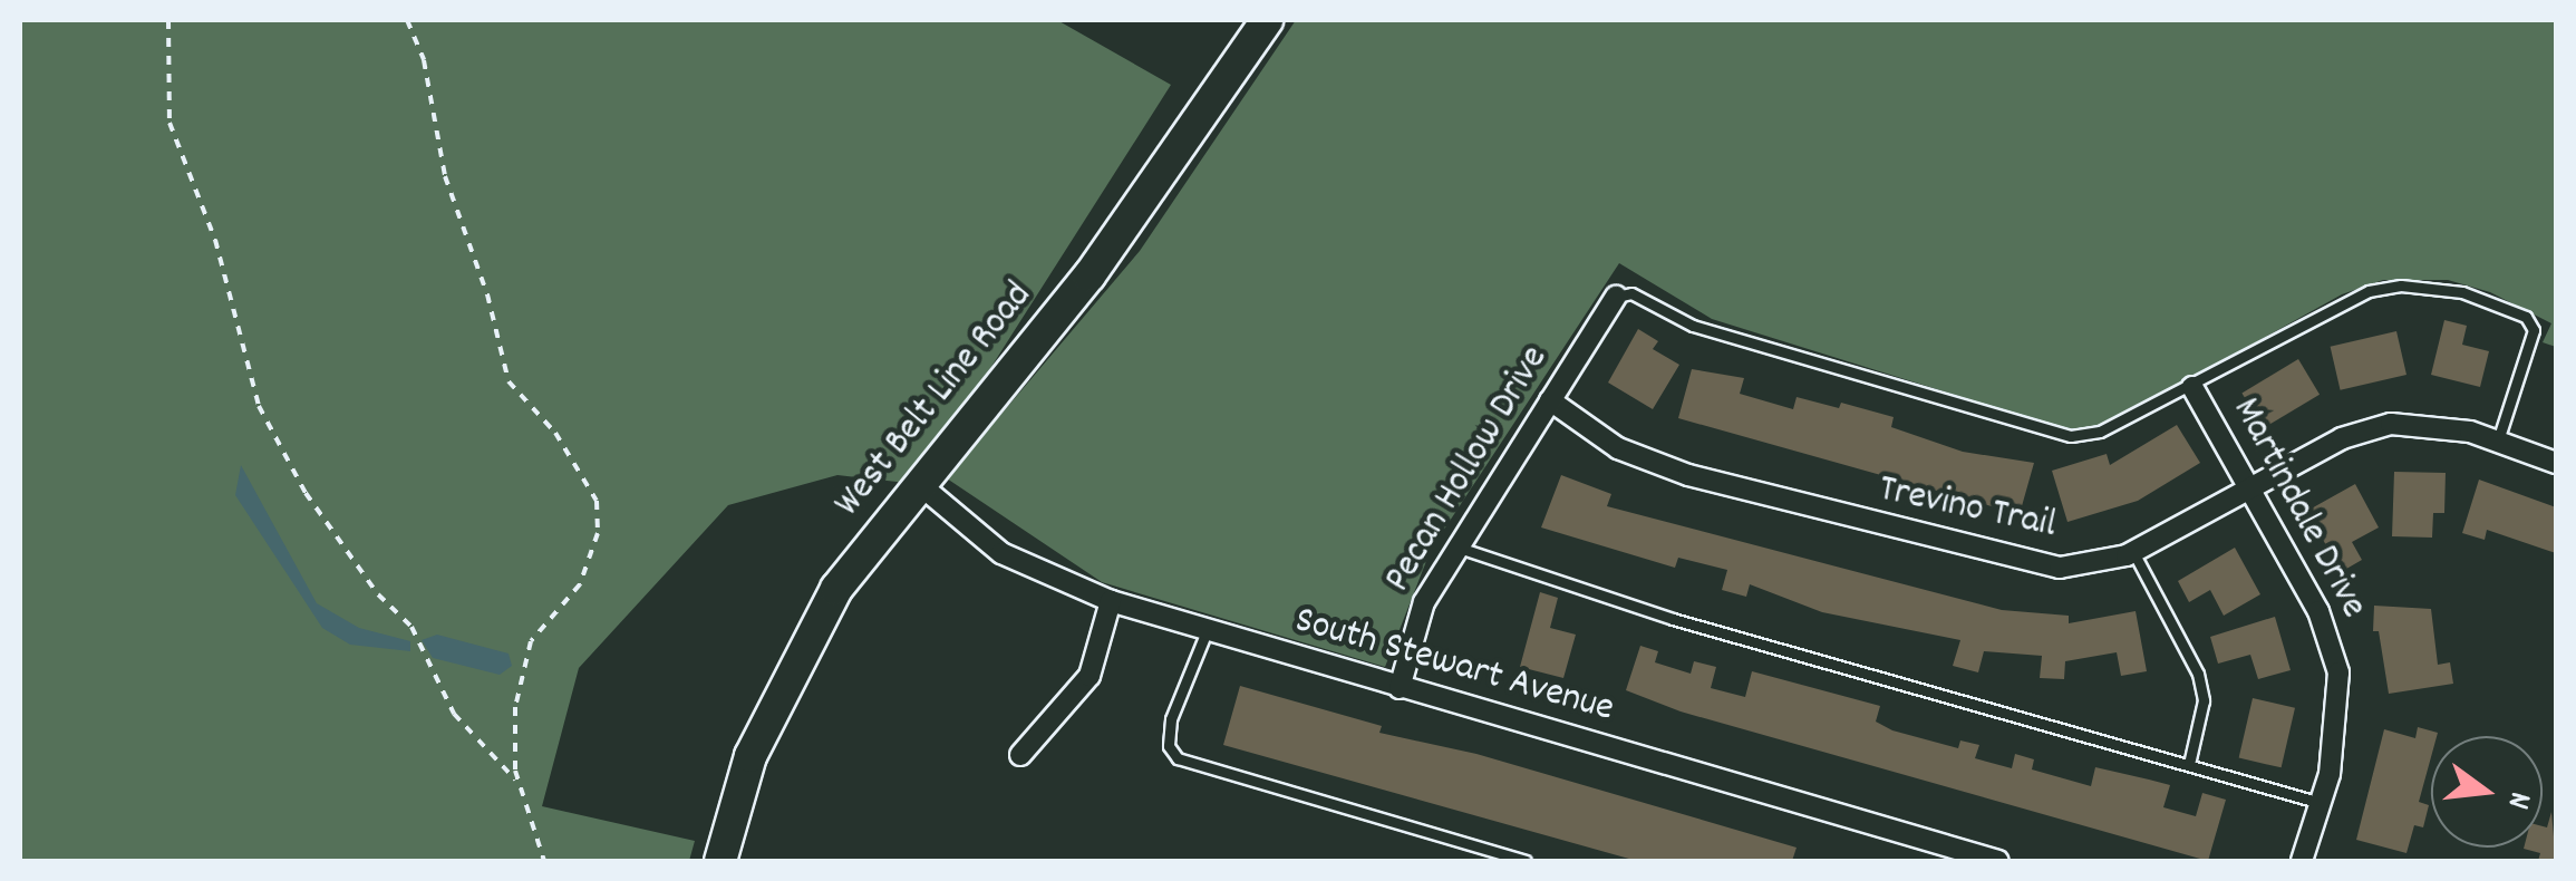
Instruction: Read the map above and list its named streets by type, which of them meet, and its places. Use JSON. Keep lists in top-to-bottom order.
{
  "streets": {
    "main road": ["West Belt Line Road"],
    "street": [
      "Pecan Hollow Drive",
      "Trevino Trail",
      "Martindale Drive",
      "South Stewart Avenue"
    ]
  },
  "crossings": [
    ["West Belt Line Road", "South Stewart Avenue"],
    ["Pecan Hollow Drive", "Trevino Trail"],
    ["Pecan Hollow Drive", "South Stewart Avenue"],
    ["Trevino Trail", "Martindale Drive"]
  ],
  "north": "right"
}
